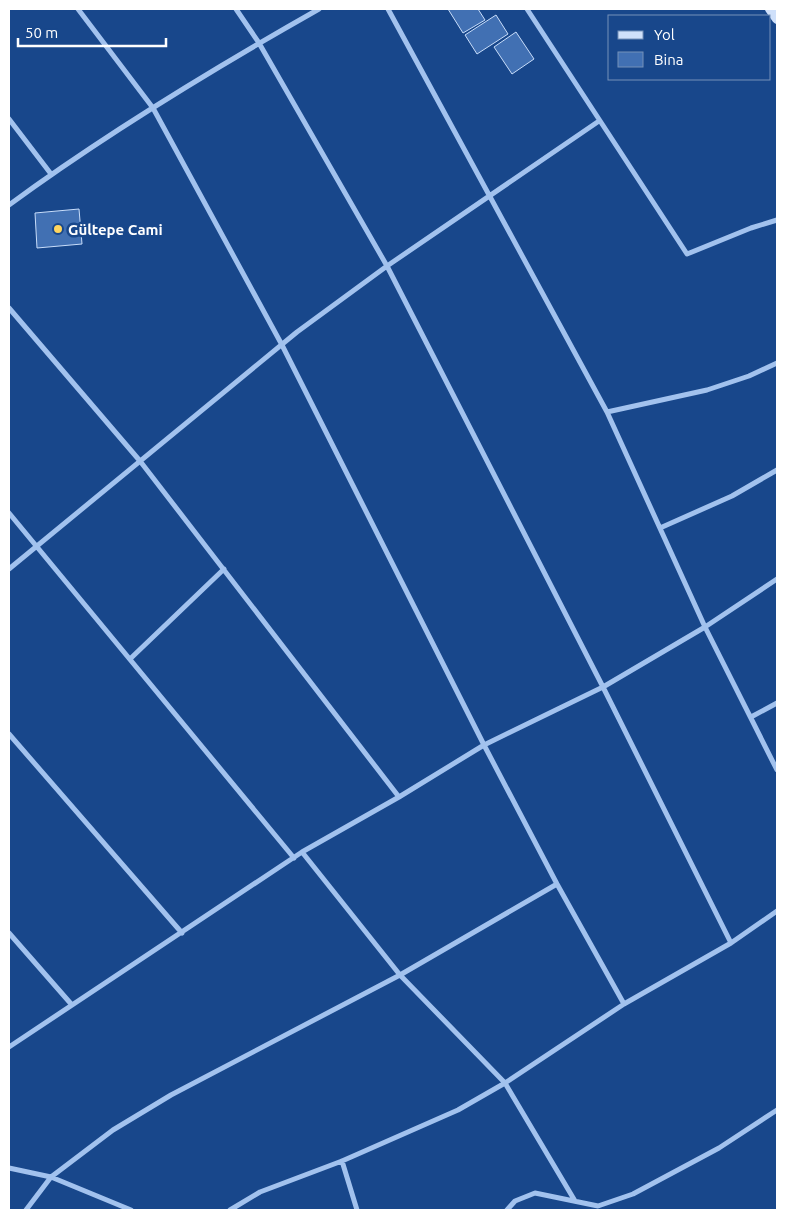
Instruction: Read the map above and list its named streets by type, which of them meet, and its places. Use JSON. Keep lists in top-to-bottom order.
{
  "places": ["Gültepe Cami"],
  "legend": ["Yol", "Bina"],
  "scale_bar": "50 m"
}
